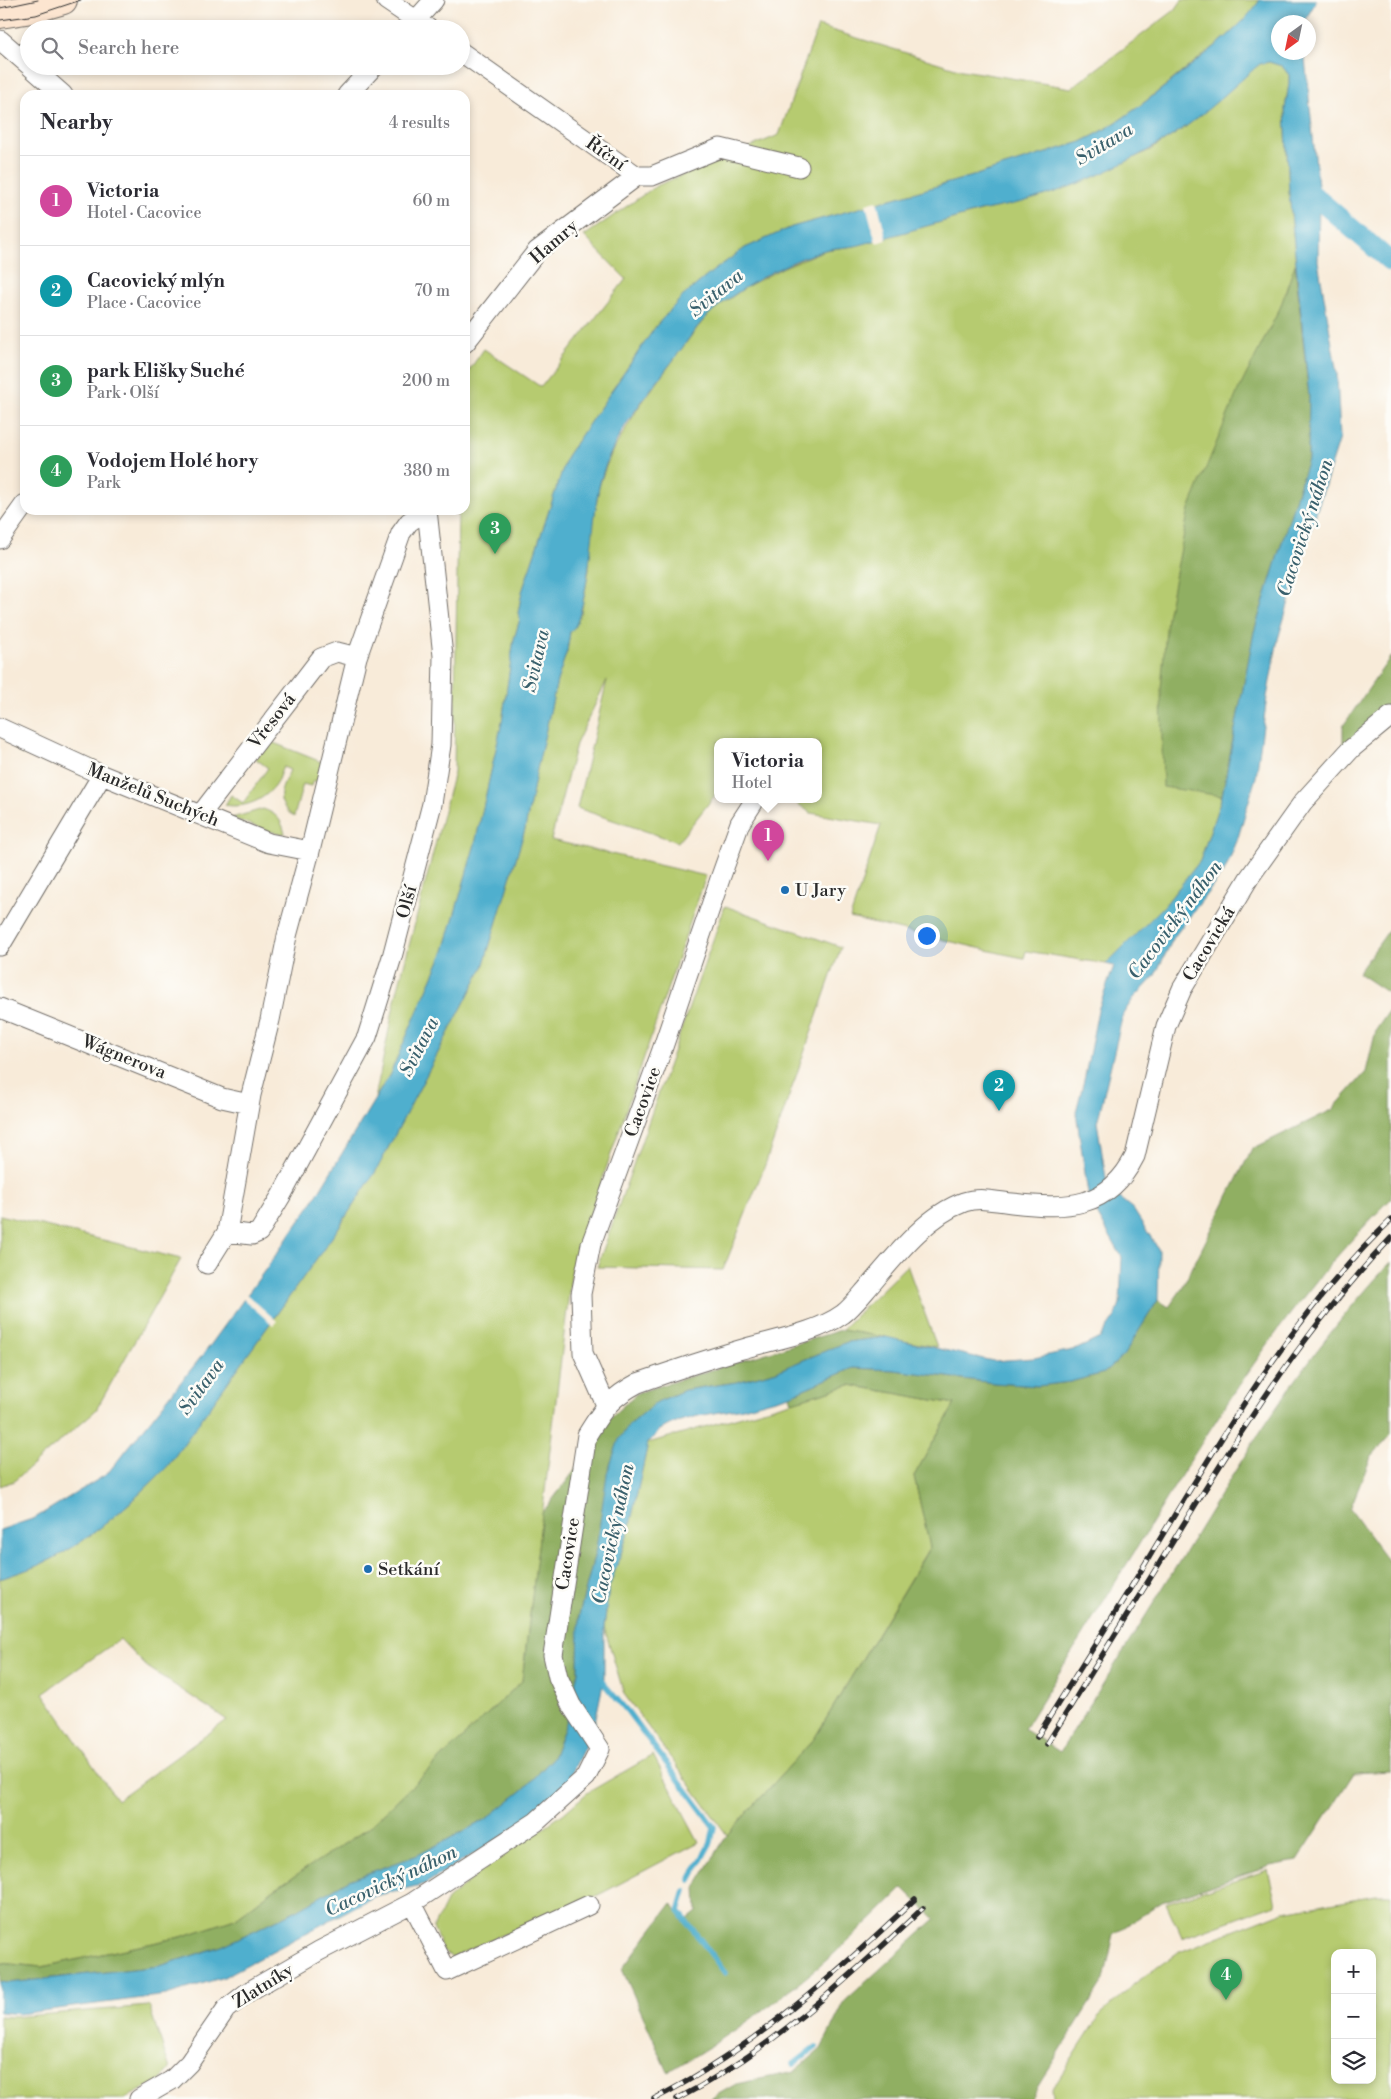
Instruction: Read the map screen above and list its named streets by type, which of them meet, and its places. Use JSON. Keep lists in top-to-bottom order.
{
  "streets": {
    "street": [
      "Říční",
      "Hamry",
      "Vřesová",
      "Manželů Suchých",
      "Olší",
      "Cacovická",
      "Wágnerova",
      "Cacovice",
      "Zlatníky"
    ]
  },
  "crossings": [
    ["Říční", "Hamry"],
    ["Vřesová", "Manželů Suchých"],
    ["Vřesová", "Olší"],
    ["Manželů Suchých", "Olší"],
    ["Olší", "Wágnerova"],
    ["Cacovická", "Cacovice"],
    ["Cacovice", "Zlatníky"]
  ],
  "water": ["Svitava", "Cacovický náhon"],
  "places": ["U Jary", "Setkání"],
  "north": "bottom left",
  "page": {
    "search": "Search here",
    "heading": ["Nearby", "4 results"],
    "list": [
      {
        "mark": "1",
        "name": "Victoria",
        "note": "Hotel · Cacovice",
        "value": "60 m"
      },
      {
        "mark": "2",
        "name": "Cacovický mlýn",
        "note": "Place · Cacovice",
        "value": "70 m"
      },
      {
        "mark": "3",
        "name": "park Elišky Suché",
        "note": "Park · Olší",
        "value": "200 m"
      },
      {
        "mark": "4",
        "name": "Vodojem Holé hory",
        "note": "Park",
        "value": "380 m"
      }
    ],
    "pins": [
      "3",
      "1",
      "2",
      "4"
    ],
    "popup": ["Victoria", "Hotel"],
    "map_buttons": ["+", "−"]
  }
}
